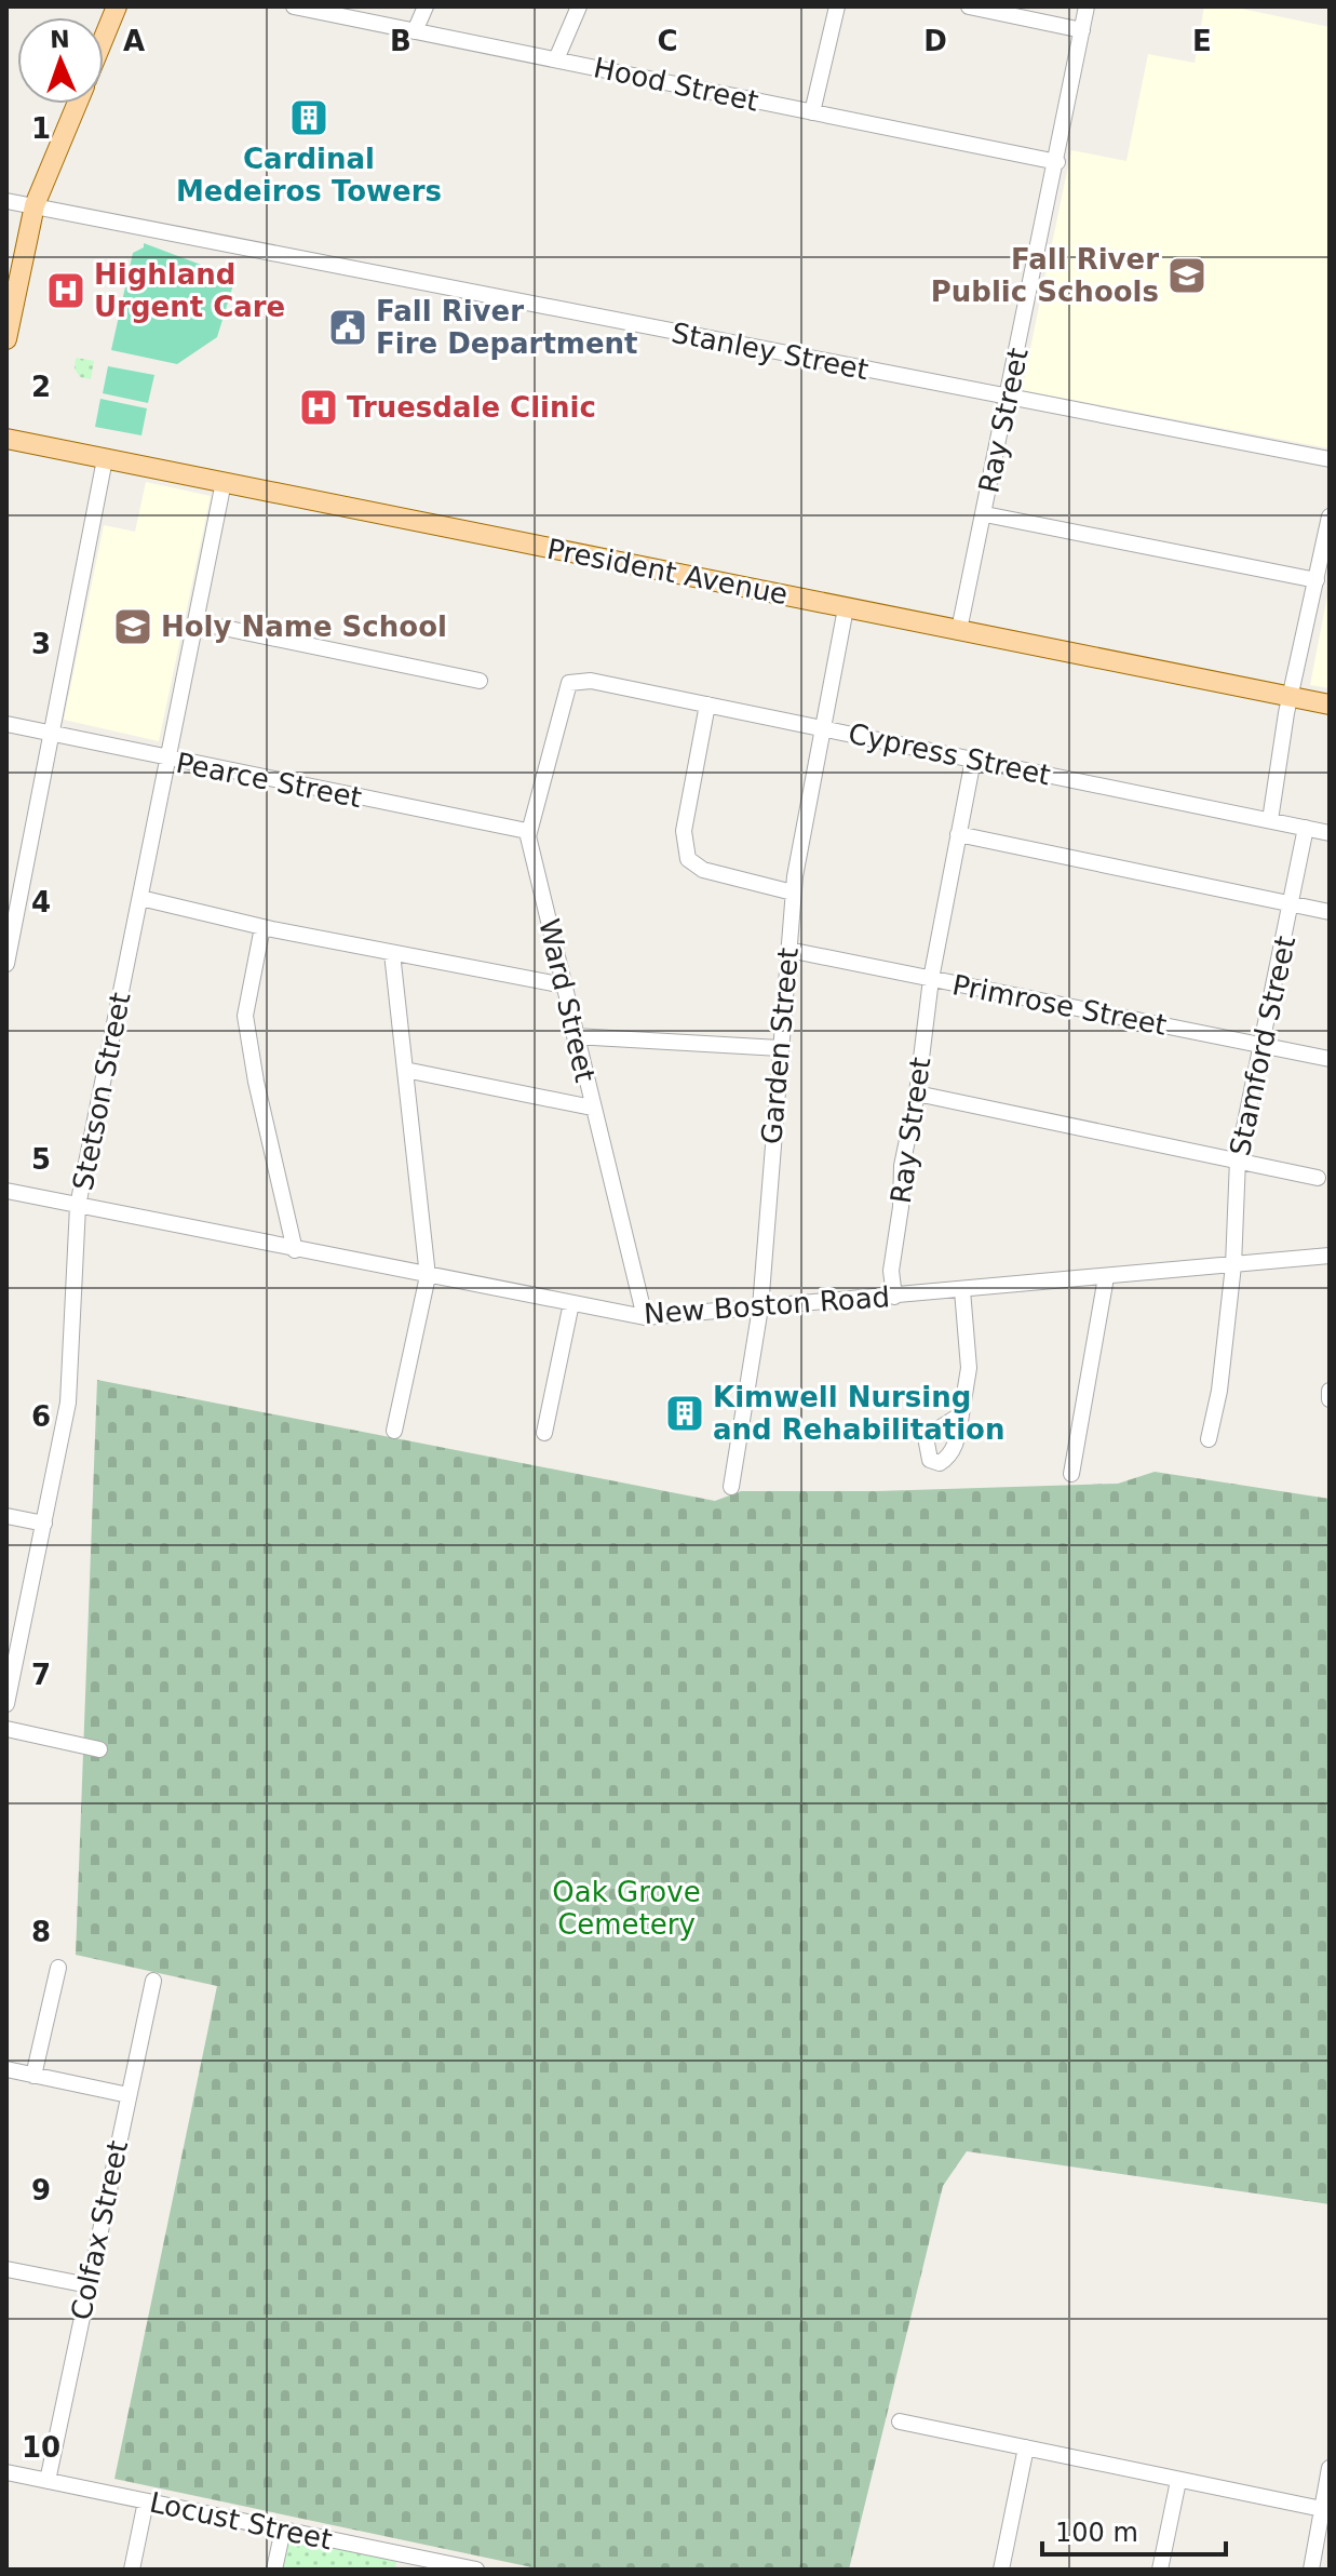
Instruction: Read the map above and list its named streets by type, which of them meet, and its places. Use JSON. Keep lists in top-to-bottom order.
{
  "streets": {
    "main road": ["President Avenue"],
    "street": [
      "Hood Street",
      "Stanley Street",
      "Ray Street",
      "Cypress Street",
      "Pearce Street",
      "Ward Street",
      "Primrose Street",
      "Garden Street",
      "Stamford Street",
      "Stetson Street",
      "New Boston Road",
      "Colfax Street",
      "Locust Street"
    ]
  },
  "crossings": [
    ["Hood Street", "Ray Street"],
    ["Stanley Street", "Ray Street"],
    ["Ray Street", "President Avenue"],
    ["Ray Street", "Cypress Street"],
    ["Ray Street", "Primrose Street"],
    ["Ray Street", "New Boston Road"],
    ["President Avenue", "Garden Street"],
    ["President Avenue", "Stetson Street"],
    ["Cypress Street", "Ward Street"],
    ["Cypress Street", "Garden Street"],
    ["Cypress Street", "Stamford Street"],
    ["Pearce Street", "Ward Street"],
    ["Pearce Street", "Stetson Street"],
    ["Ward Street", "New Boston Road"],
    ["Primrose Street", "Garden Street"],
    ["Primrose Street", "Stamford Street"],
    ["Garden Street", "New Boston Road"],
    ["Stamford Street", "New Boston Road"],
    ["Stetson Street", "New Boston Road"],
    ["Colfax Street", "Locust Street"]
  ],
  "parks": ["Oak Grove Cemetery"],
  "places": {
    "building": ["Cardinal Medeiros Towers", "Kimwell Nursing and Rehabilitation"],
    "school or university": ["Fall River Public Schools", "Holy Name School"],
    "hospital": ["Highland Urgent Care", "Truesdale Clinic"],
    "public building": ["Fall River Fire Department"]
  },
  "scale_bar": "100 m",
  "north": "top",
  "grid": {
    "columns": [
      "A",
      "B",
      "C",
      "D",
      "E"
    ],
    "rows": [
      "1",
      "2",
      "3",
      "4",
      "5",
      "6",
      "7",
      "8",
      "9",
      "10"
    ]
  }
}
